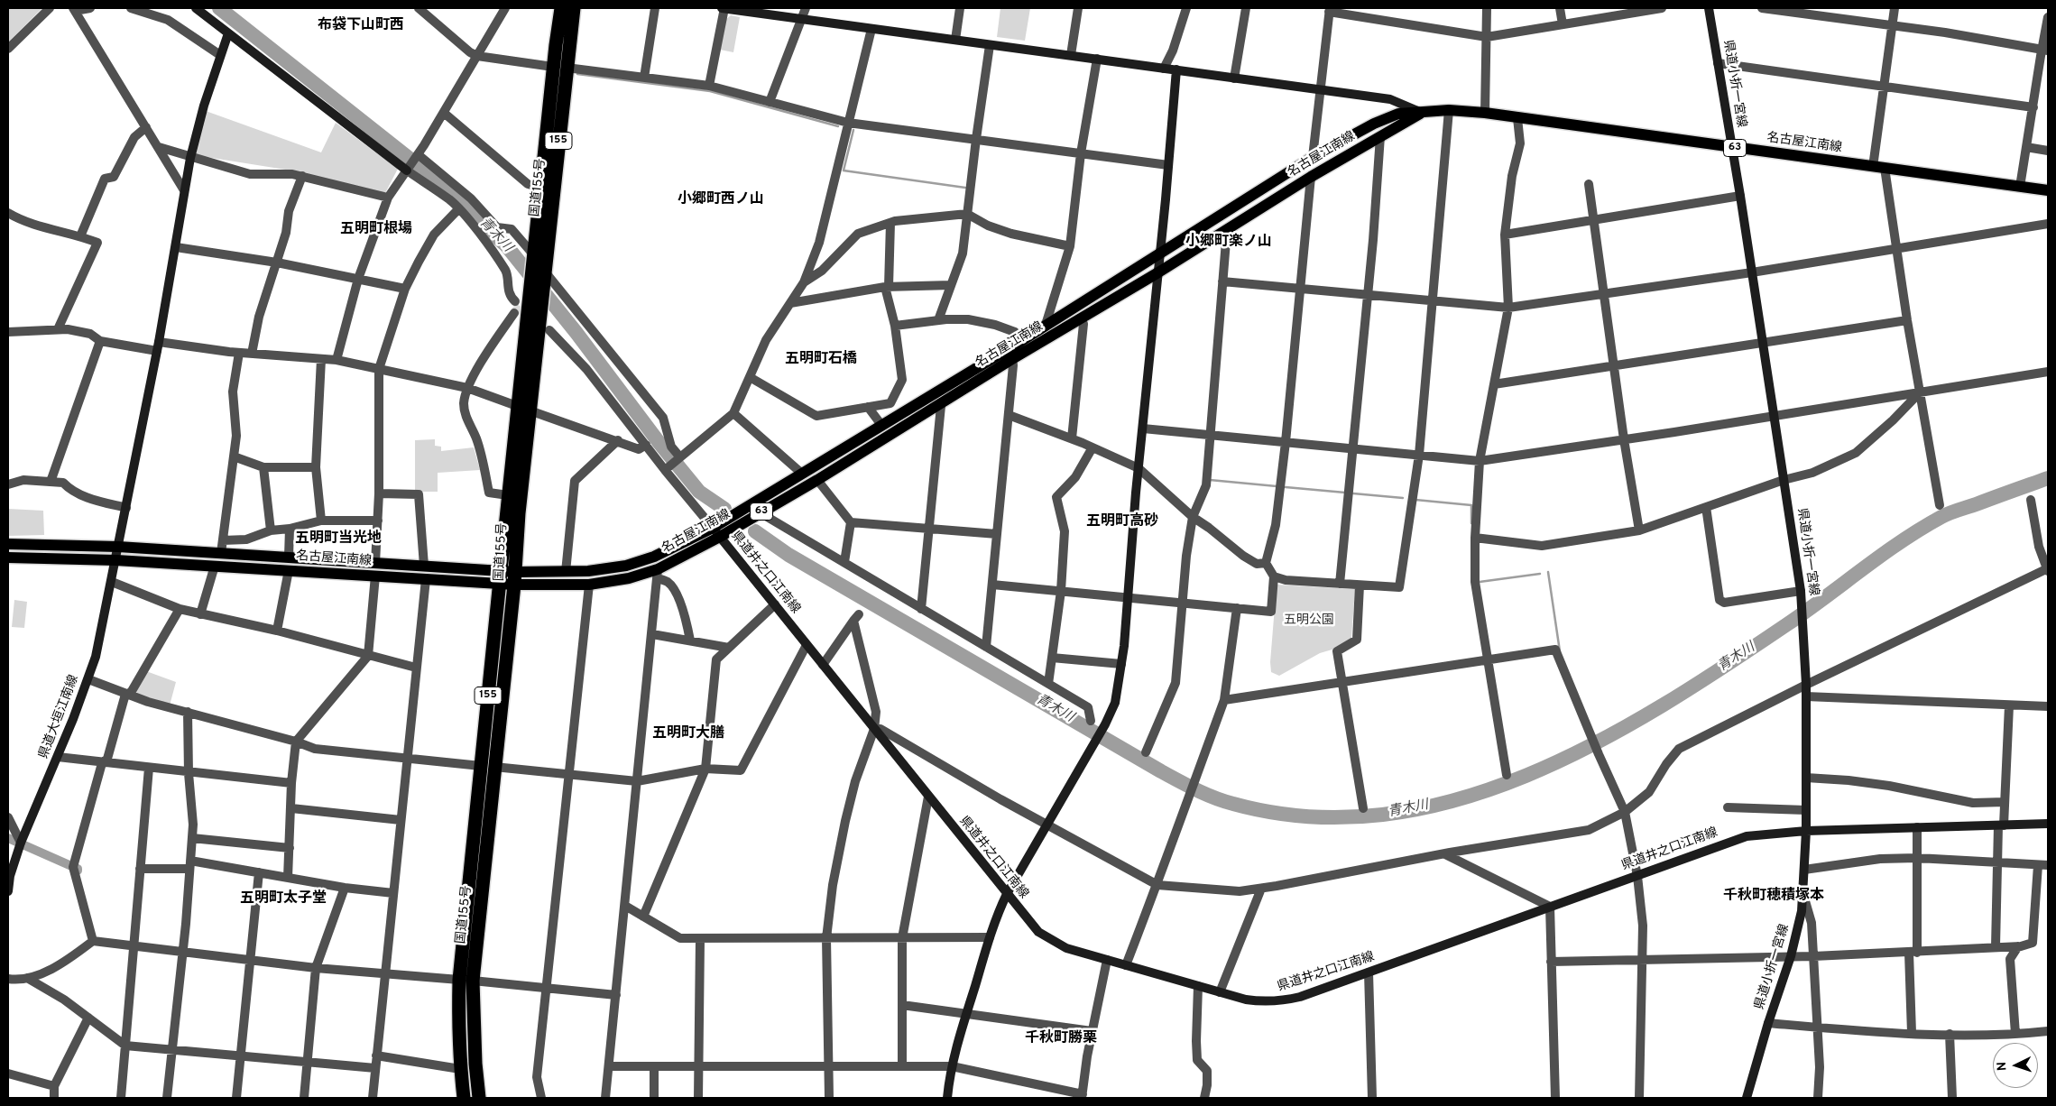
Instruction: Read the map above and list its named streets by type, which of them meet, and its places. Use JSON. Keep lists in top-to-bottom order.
{
  "streets": {
    "highway": ["155", "国道155号"],
    "main road": [
      "県道小折一宮線",
      "名古屋江南線",
      "63",
      "県道井之口江南線",
      "県道大垣江南線"
    ]
  },
  "crossings": [
    ["県道小折一宮線", "名古屋江南線"],
    ["県道小折一宮線", "県道井之口江南線"],
    ["名古屋江南線", "国道155号"],
    ["名古屋江南線", "県道井之口江南線"],
    ["名古屋江南線", "県道大垣江南線"]
  ],
  "districts": [
    "布袋下山町西",
    "小郷町西ノ山",
    "五明町根場",
    "小郷町楽ノ山",
    "五明町石橋",
    "五明町高砂",
    "五明町当光地",
    "五明町大膳",
    "千秋町穂積塚本",
    "五明町太子堂",
    "千秋町勝栗"
  ],
  "water": ["青木川"],
  "parks": ["五明公園"],
  "north": "left"
}
